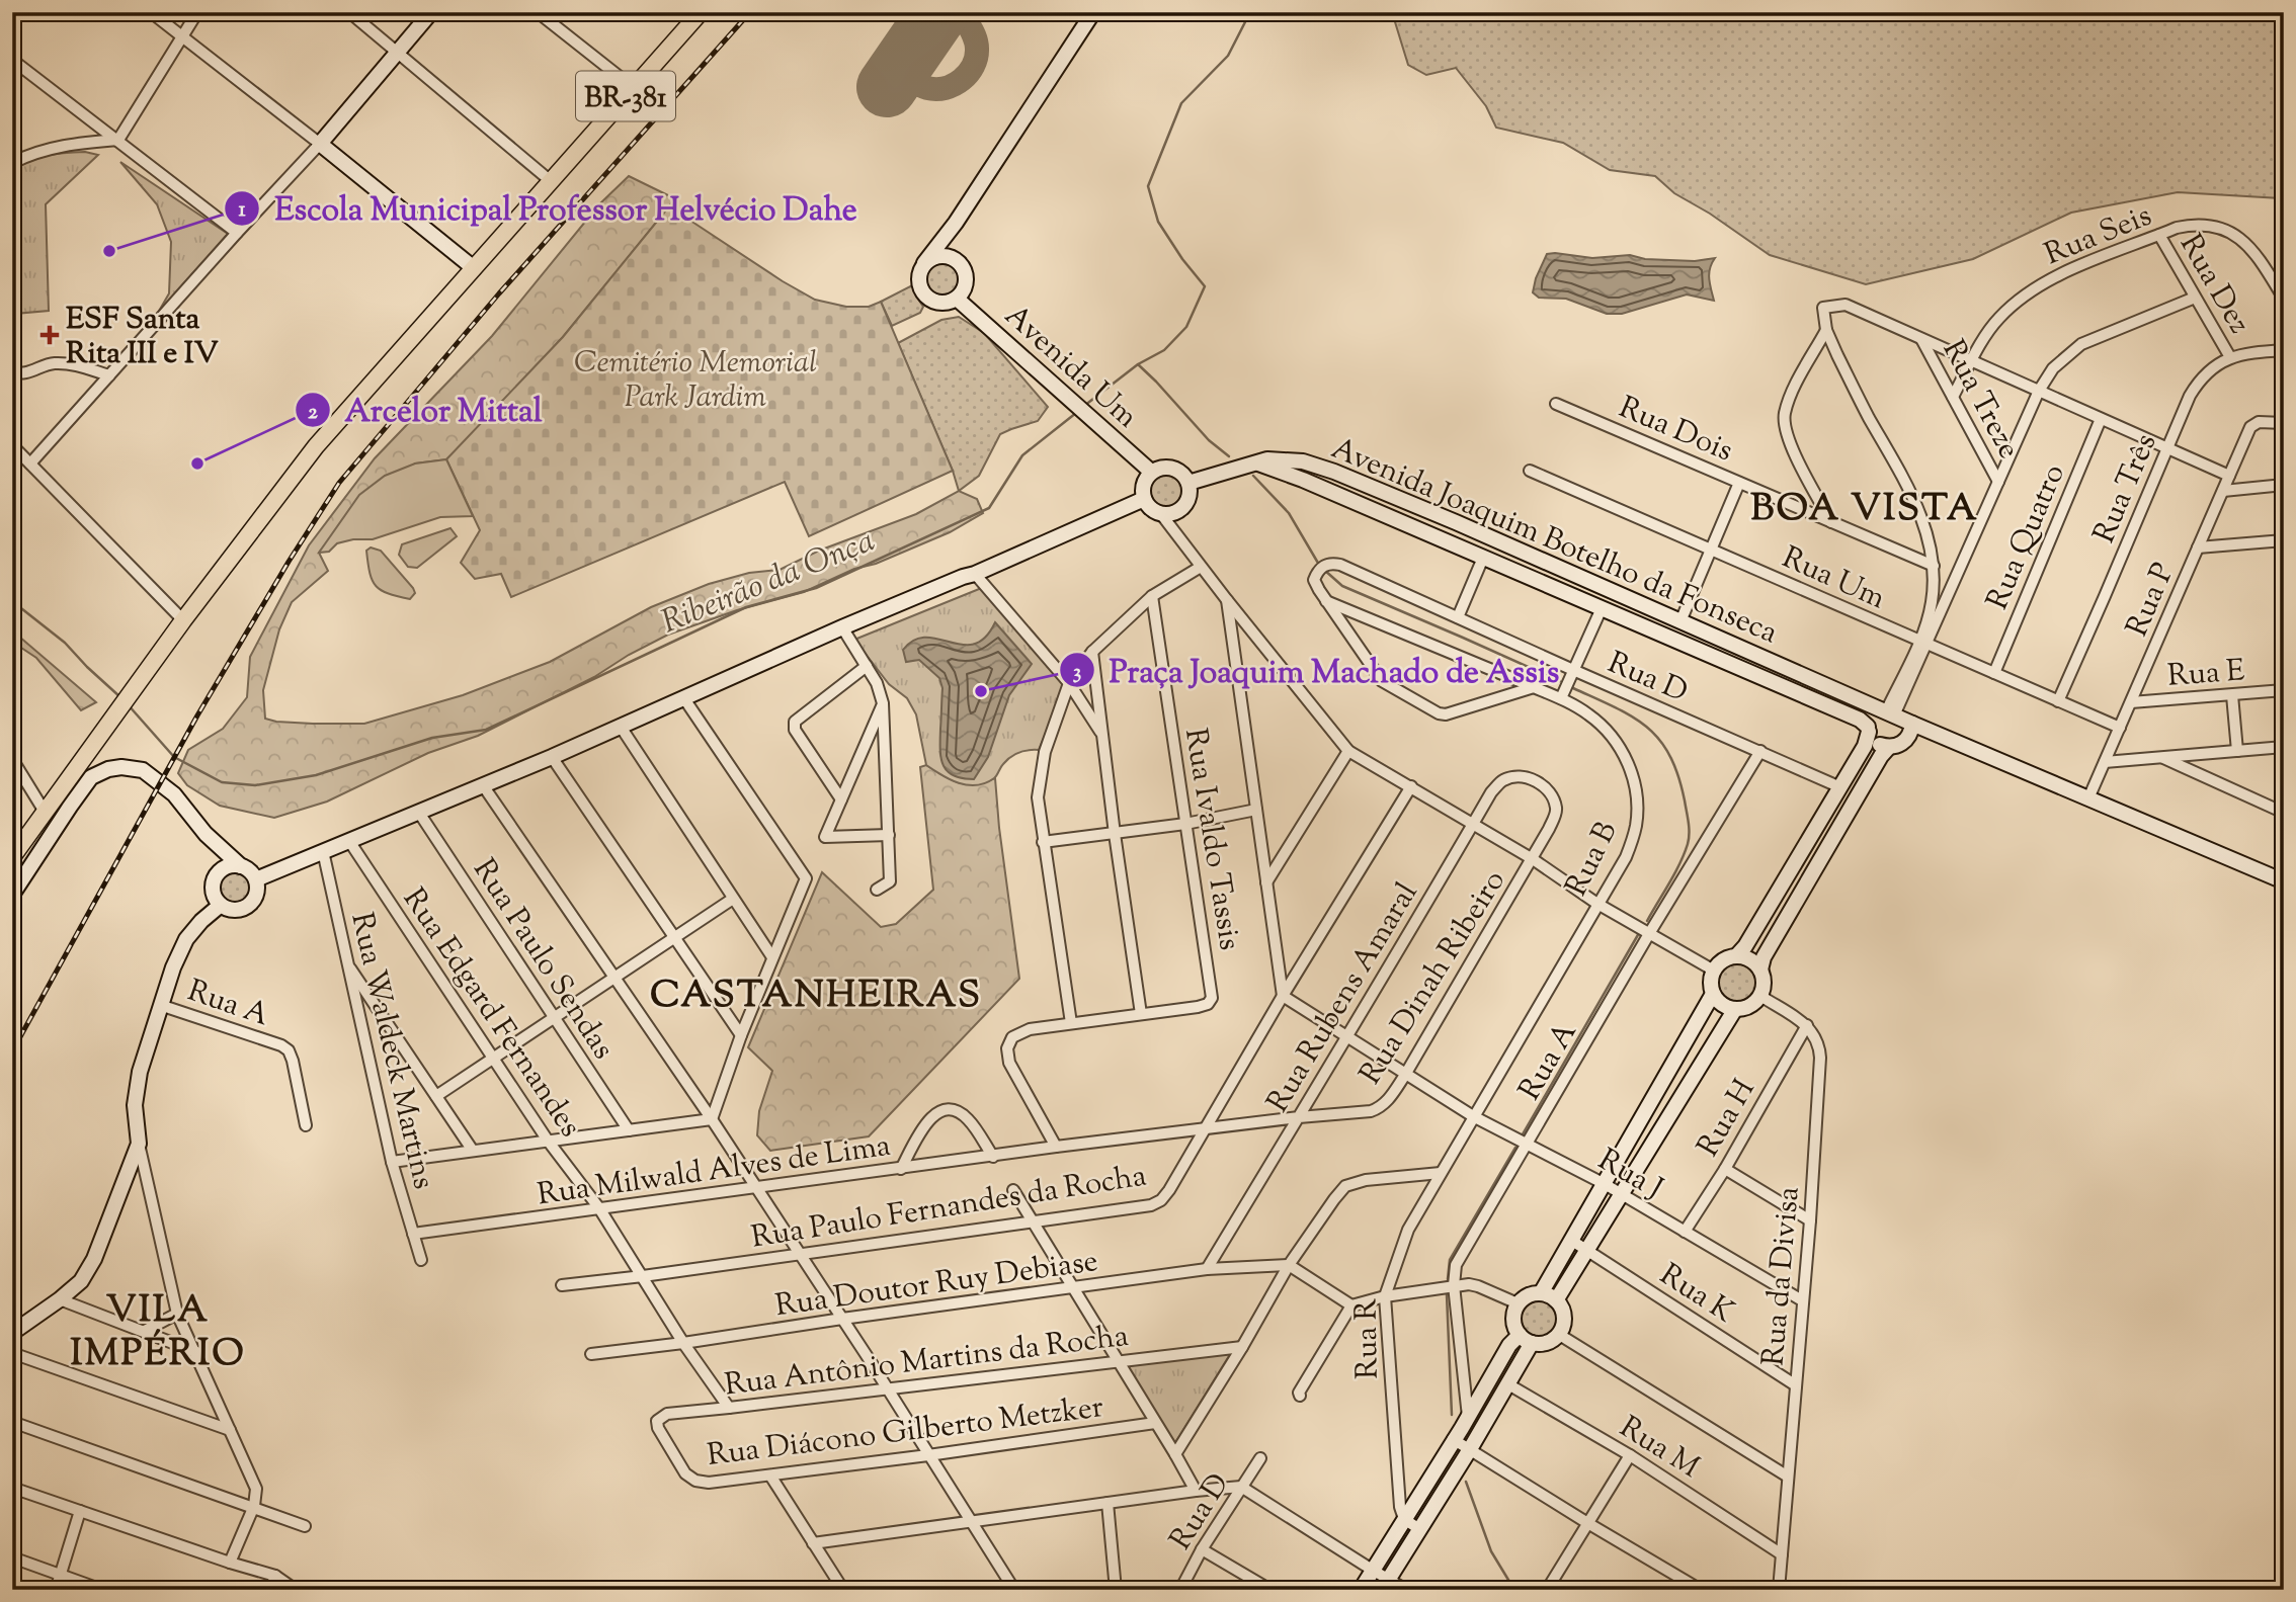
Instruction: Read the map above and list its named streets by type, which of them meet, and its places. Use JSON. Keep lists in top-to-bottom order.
{
  "streets": {
    "main road": ["BR-381"],
    "street": [
      "Rua Seis",
      "Rua Dez",
      "Avenida Um",
      "Rua Treze",
      "Rua Dois",
      "Rua Três",
      "Rua Quatro",
      "Avenida Joaquim Botelho da Fonseca",
      "Rua Um",
      "Rua P",
      "Rua E",
      "Rua D",
      "Rua Ivaldo Tassis",
      "Rua B",
      "Rua Paulo Sendas",
      "Rua Dinah Ribeiro",
      "Rua Rubens Amaral",
      "Rua A",
      "Rua Edgard Fernandes",
      "Rua Waldeck Martins",
      "Rua H",
      "Rua Milwald Alves de Lima",
      "Rua J",
      "Rua Paulo Fernandes da Rocha",
      "Rua da Divisa",
      "Rua Doutor Ruy Debiase",
      "Rua K",
      "Rua R",
      "Rua Antônio Martins da Rocha",
      "Rua Diácono Gilberto Metzker",
      "Rua M"
    ]
  },
  "crossings": [
    ["Rua Seis", "Rua Dez"],
    ["Rua Seis", "Rua Treze"],
    ["Rua Dez", "Rua Três"],
    ["Avenida Um", "Avenida Joaquim Botelho da Fonseca"],
    ["Rua Três", "Rua Um"],
    ["Rua Quatro", "Rua Um"],
    ["Rua Um", "Rua P"],
    ["Rua P", "Rua E"],
    ["Rua D", "Rua B"],
    ["Rua D", "Rua A"],
    ["Rua B", "Rua J"],
    ["Rua B", "Rua R"],
    ["Rua Dinah Ribeiro", "Rua Rubens Amaral"],
    ["Rua Dinah Ribeiro", "Rua Milwald Alves de Lima"],
    ["Rua Dinah Ribeiro", "Rua J"],
    ["Rua Dinah Ribeiro", "Rua Paulo Fernandes da Rocha"],
    ["Rua Rubens Amaral", "Rua J"],
    ["Rua Rubens Amaral", "Rua Doutor Ruy Debiase"],
    ["Rua A", "Rua J"],
    ["Rua Edgard Fernandes", "Rua Milwald Alves de Lima"],
    ["Rua Edgard Fernandes", "Rua Paulo Fernandes da Rocha"],
    ["Rua Edgard Fernandes", "Rua Doutor Ruy Debiase"],
    ["Rua Edgard Fernandes", "Rua Antônio Martins da Rocha"],
    ["Rua Waldeck Martins", "Rua Milwald Alves de Lima"],
    ["Rua H", "Rua J"],
    ["Rua H", "Rua da Divisa"],
    ["Rua J", "Rua Paulo Fernandes da Rocha"],
    ["Rua J", "Rua da Divisa"],
    ["Rua J", "Rua R"],
    ["Rua da Divisa", "Rua K"],
    ["Rua da Divisa", "Rua M"],
    ["Rua Antônio Martins da Rocha", "Rua Diácono Gilberto Metzker"]
  ],
  "districts": ["BOA VISTA", "CASTANHEIRAS", "VILA IMPÉRIO"],
  "water": ["Ribeirão da Onça"],
  "parks": ["Cemitério Memorial Park Jardim"],
  "places": {
    "other": ["Escola Municipal Professor Helvécio Dahe", "Arcelor Mittal", "Praça Joaquim Machado de Assis"],
    "health": ["ESF Santa Rita III e IV"]
  }
}
